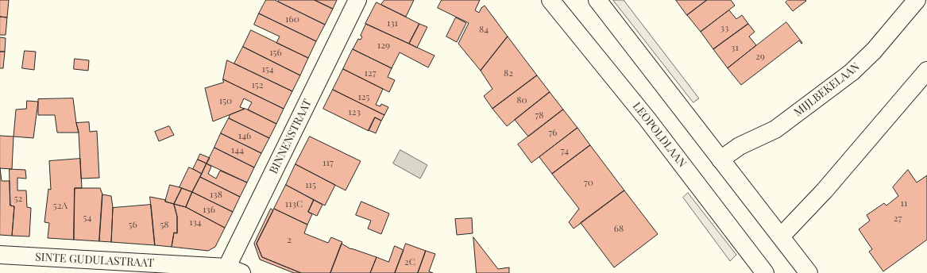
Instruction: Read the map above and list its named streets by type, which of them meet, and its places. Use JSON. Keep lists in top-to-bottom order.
{
  "streets": {
    "street": [
      "MIJLBEKELAAN",
      "LEOPOLDLAAN",
      "BINNENSTRAAT",
      "SINTE GUDULASTRAAT"
    ]
  },
  "crossings": [
    ["BINNENSTRAAT", "SINTE GUDULASTRAAT"]
  ],
  "house_numbers": [
    "160",
    "131",
    "33",
    "84",
    "129",
    "31",
    "156",
    "29",
    "154",
    "127",
    "82",
    "152",
    "125",
    "80",
    "150",
    "123",
    "78",
    "76",
    "146",
    "144",
    "74",
    "117",
    "70",
    "115",
    "138",
    "52",
    "11",
    "113C",
    "52A",
    "136",
    "54",
    "27",
    "134",
    "56",
    "58",
    "68",
    "2",
    "2C"
  ]
}
